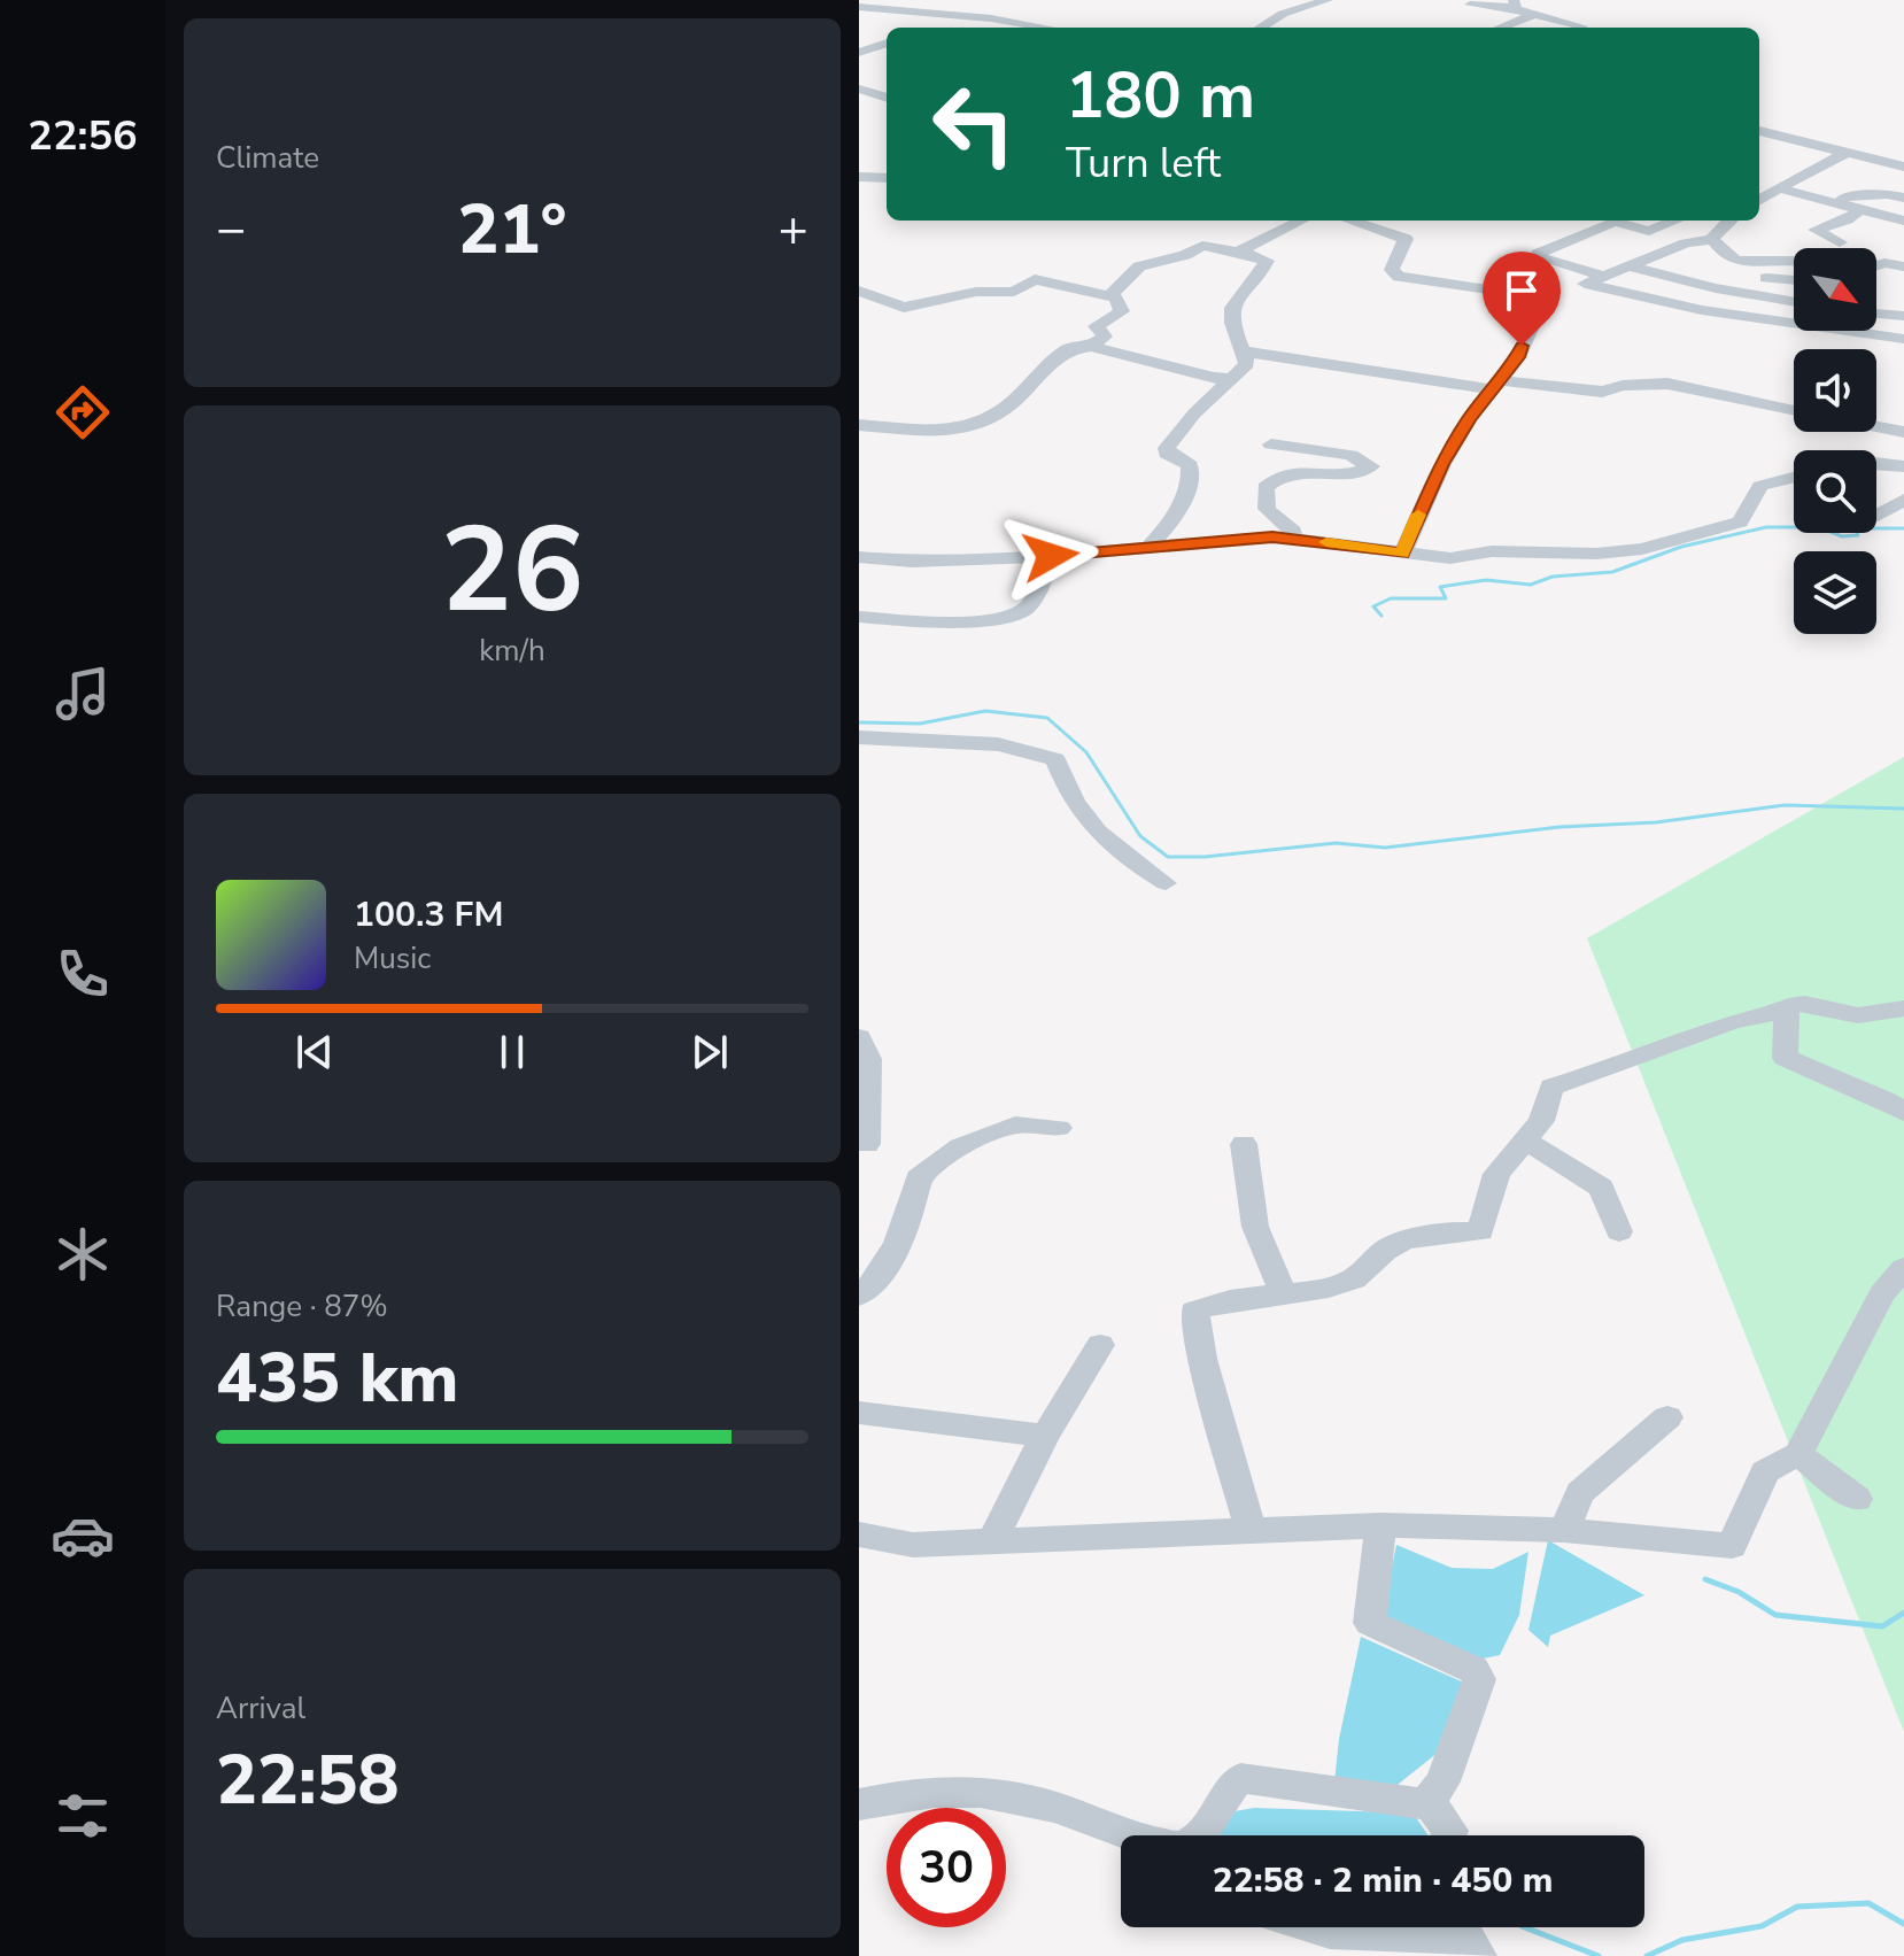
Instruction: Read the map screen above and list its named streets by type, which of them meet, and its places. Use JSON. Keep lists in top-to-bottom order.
{
  "north": "bottom right",
  "page": {
    "tabs": "22:56",
    "tile": [
      "Climate",
      ["26", "km/h"],
      ["Range · 87%", "435 km"],
      ["Arrival", "22:58"]
    ],
    "turn": ["180 m", "Turn left"],
    "heat": ["−", "21°", "+"],
    "song": ["100.3 FM", "Music"],
    "limit": "30",
    "trip": "22:58 · 2 min · 450 m"
  }
}
